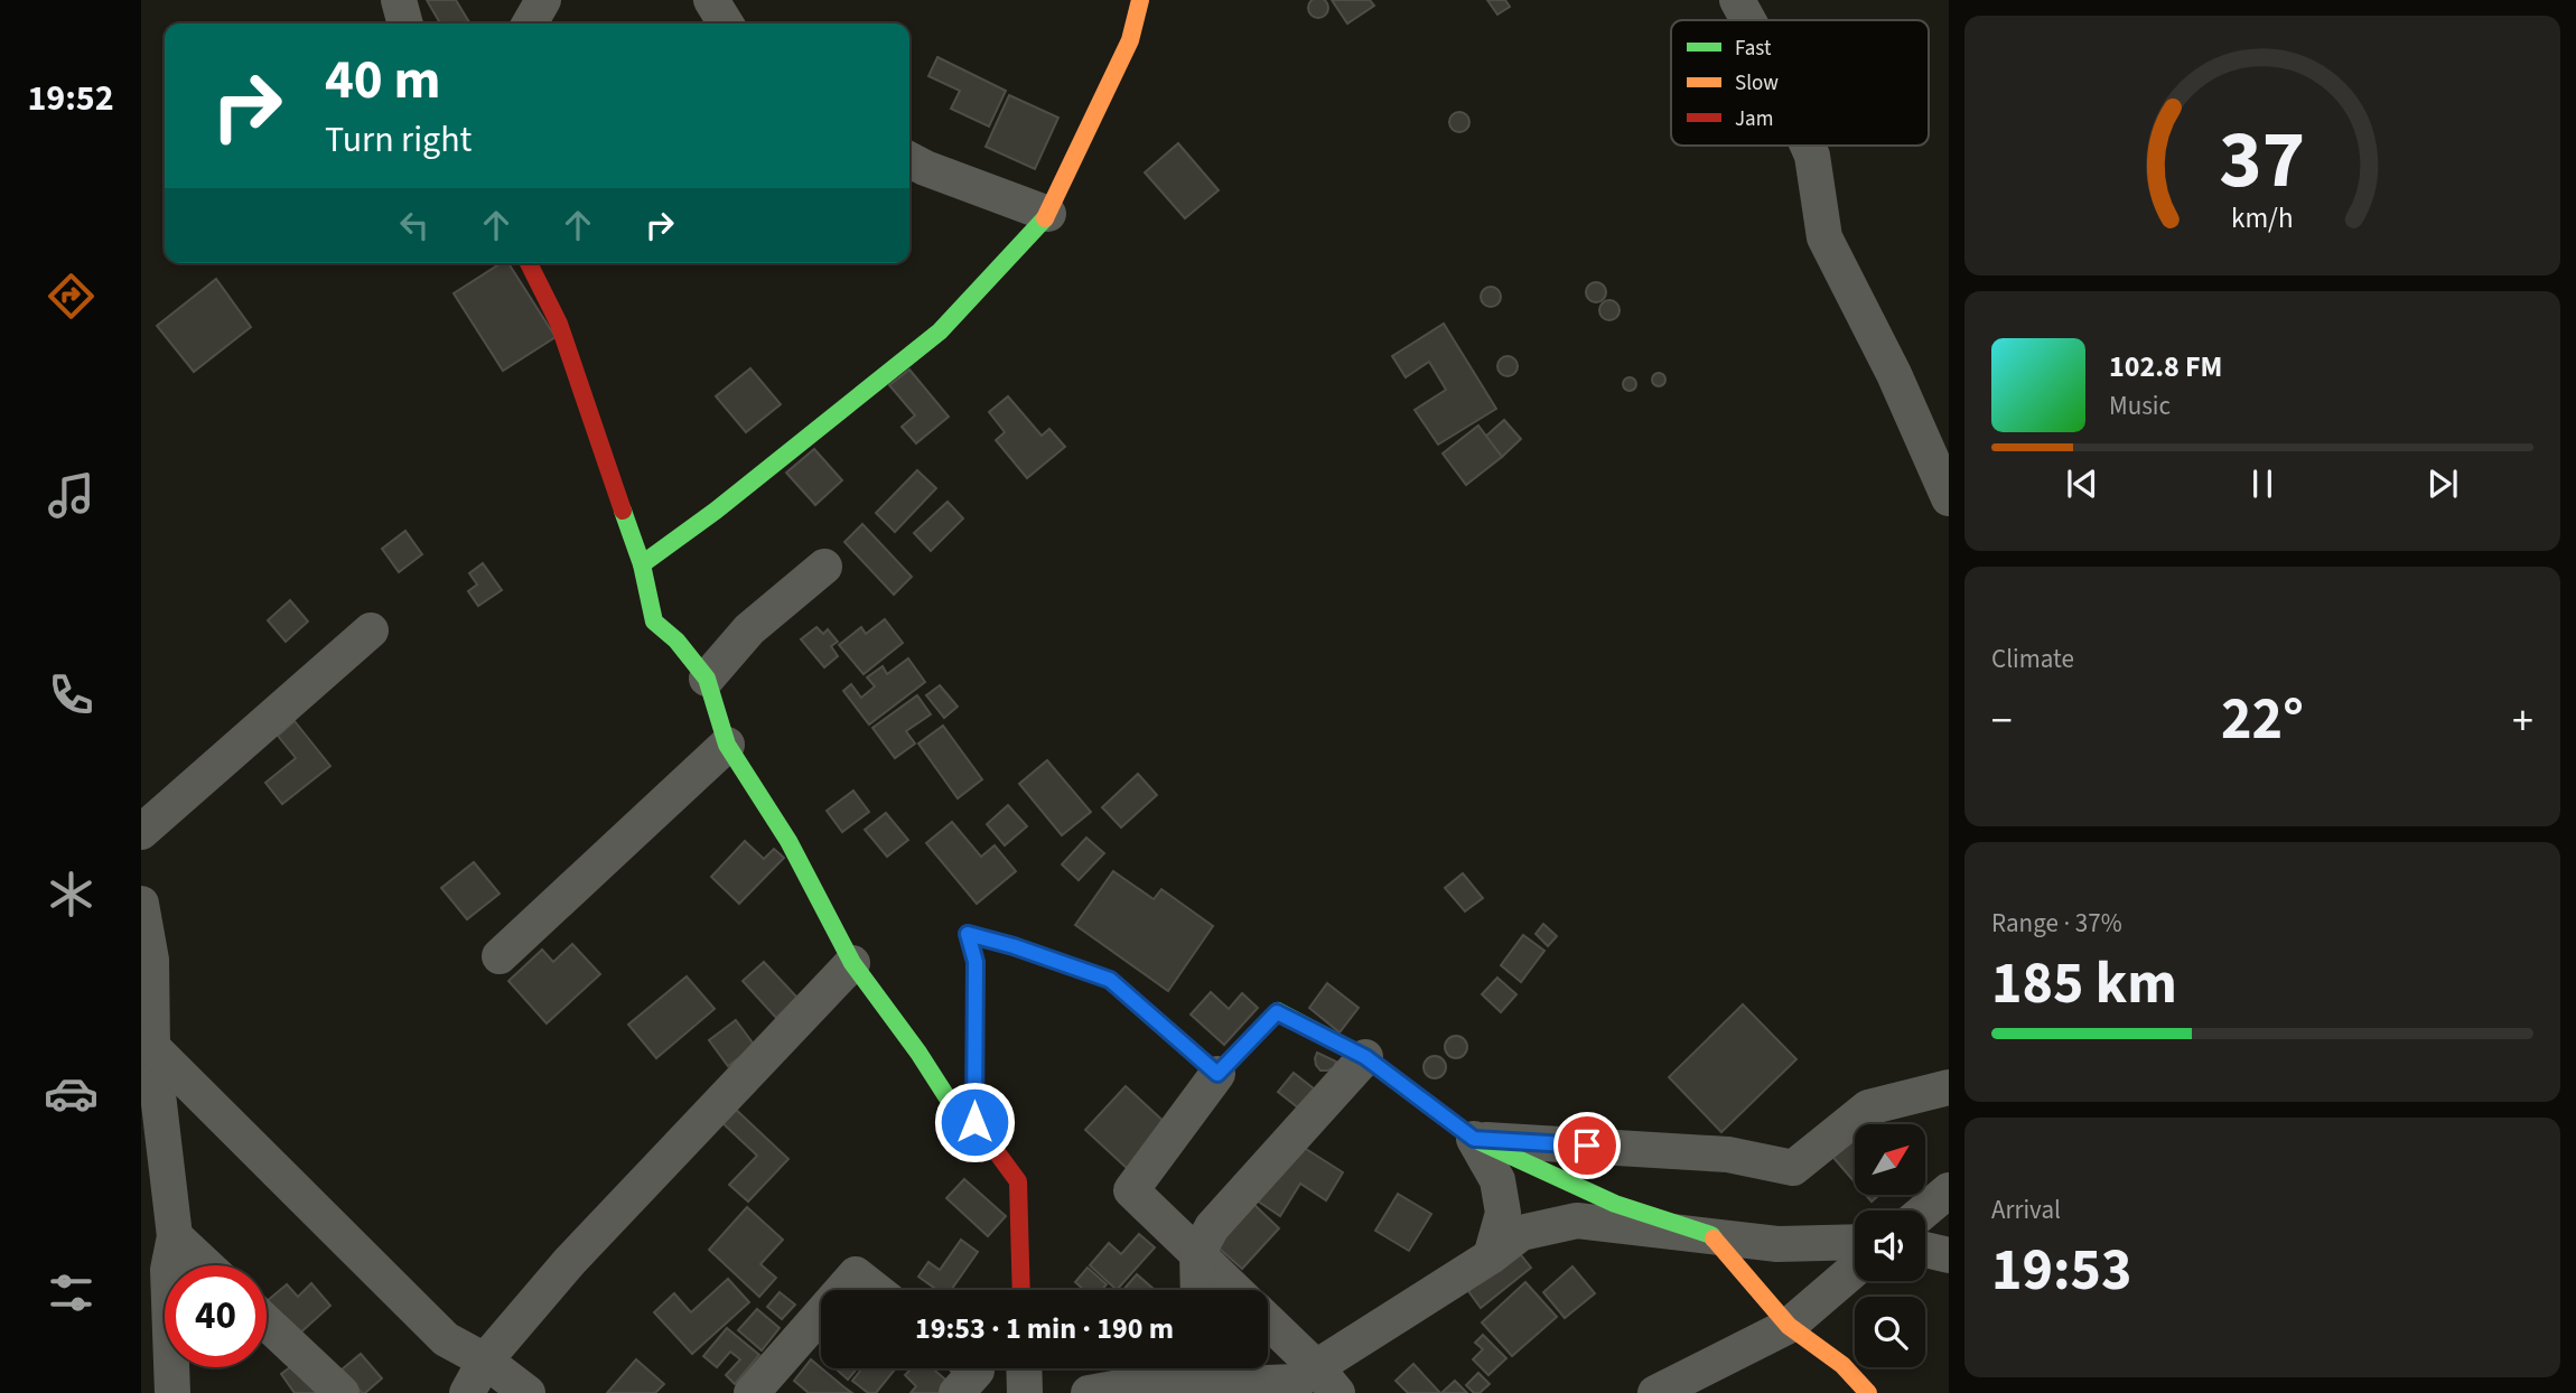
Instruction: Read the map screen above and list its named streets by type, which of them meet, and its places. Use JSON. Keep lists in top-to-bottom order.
{
  "legend": ["Fast", "Slow", "Jam"],
  "north": "top right",
  "page": {
    "tabs": "19:52",
    "turn": ["40 m", "Turn right"],
    "song": ["102.8 FM", "Music"],
    "tile": [
      "Climate",
      ["Range · 37%", "185 km"],
      ["Arrival", "19:53"]
    ],
    "heat": ["−", "22°", "+"],
    "limit": "40",
    "trip": "19:53 · 1 min · 190 m",
    "gauge": ["37", "km/h"]
  }
}
